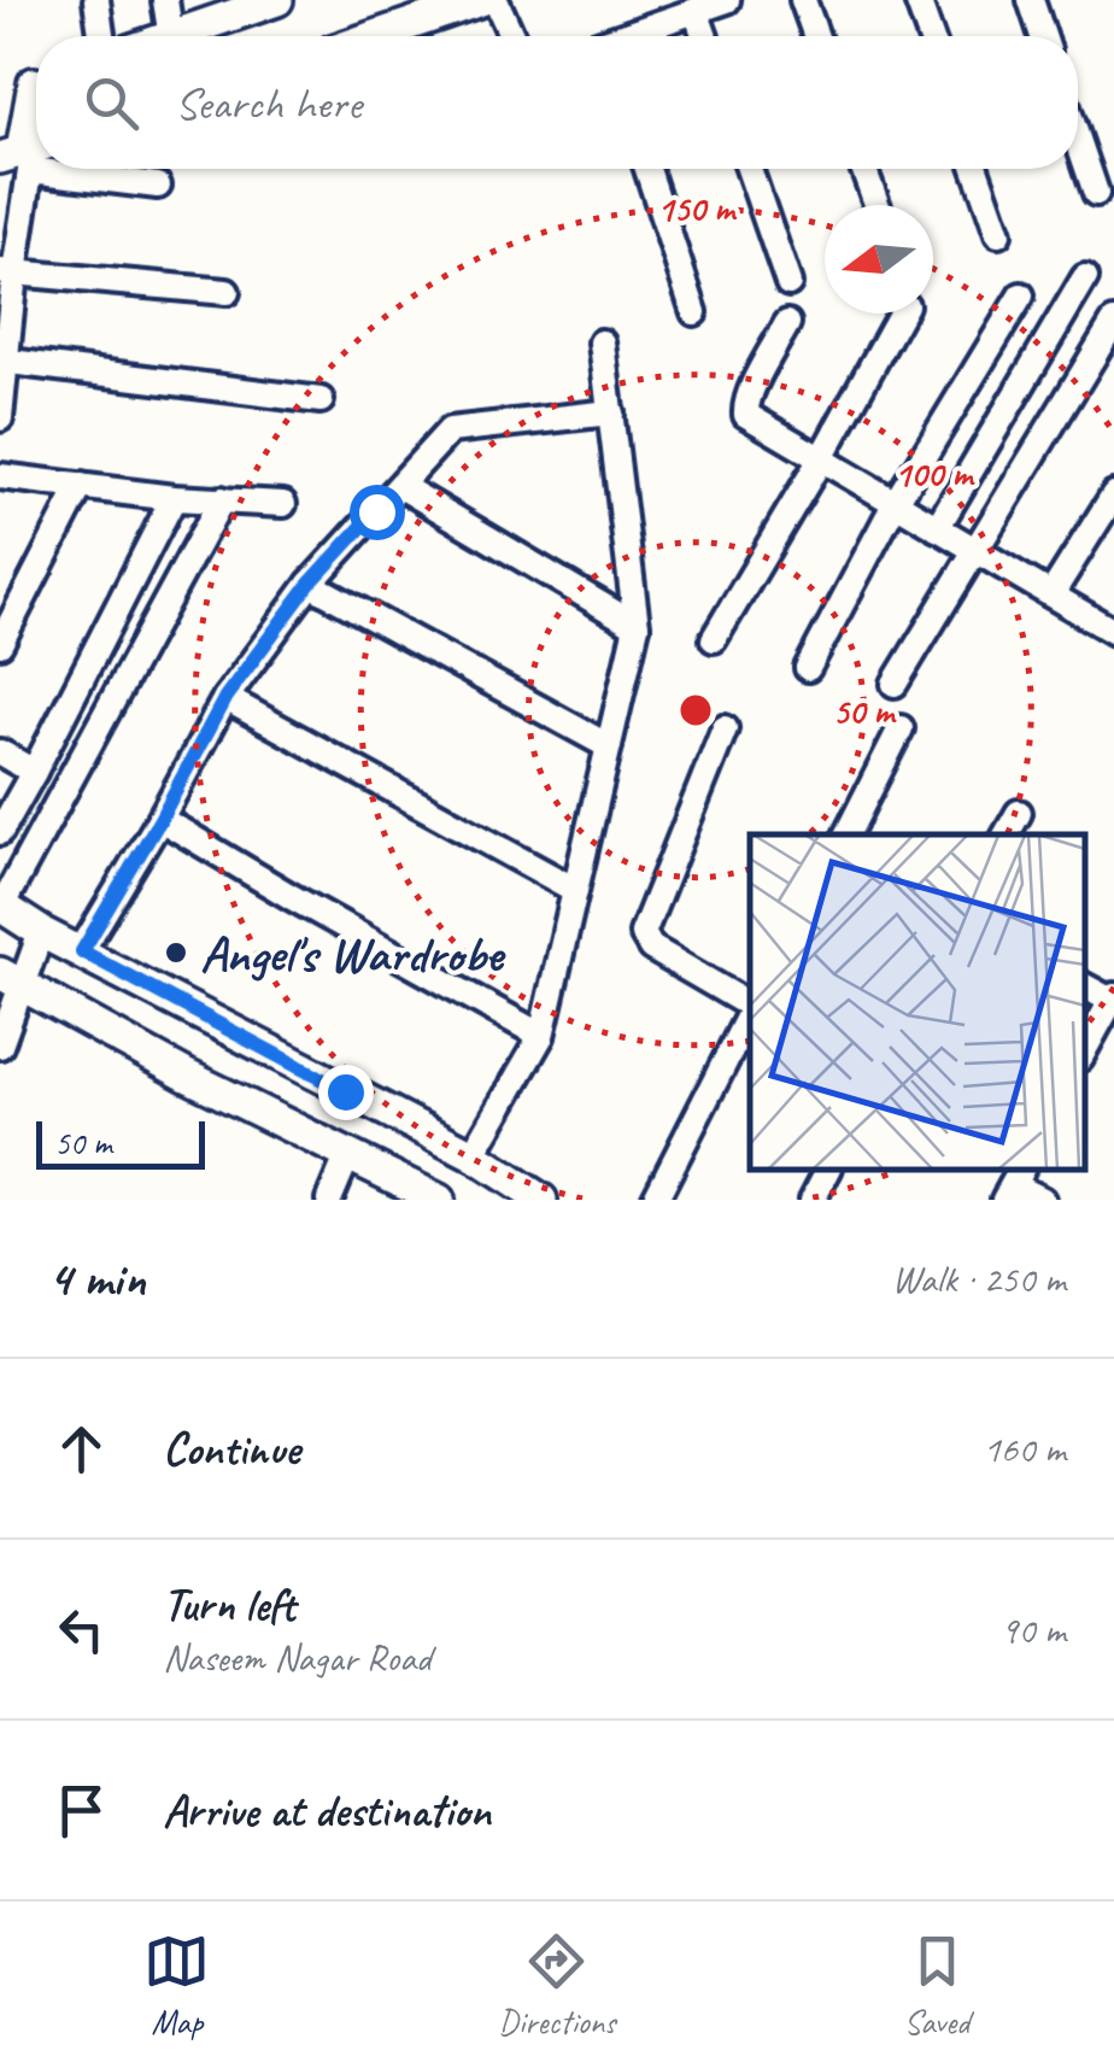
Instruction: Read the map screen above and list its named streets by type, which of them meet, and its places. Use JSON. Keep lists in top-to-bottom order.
{
  "places": ["Angel's Wardrobe"],
  "scale_bar": "50 m",
  "north": "left",
  "page": {
    "search": "Search here",
    "scale": "50 m",
    "heading": ["4 min", "Walk · 250 m"],
    "list": [
      ["Continue", "160 m"],
      ["Turn left", "Naseem Nagar Road", "90 m"],
      "Arrive at destination"
    ],
    "nav": ["Map", "Directions", "Saved"]
  },
  "rings": ["150 m", "100 m", "50 m"]
}
